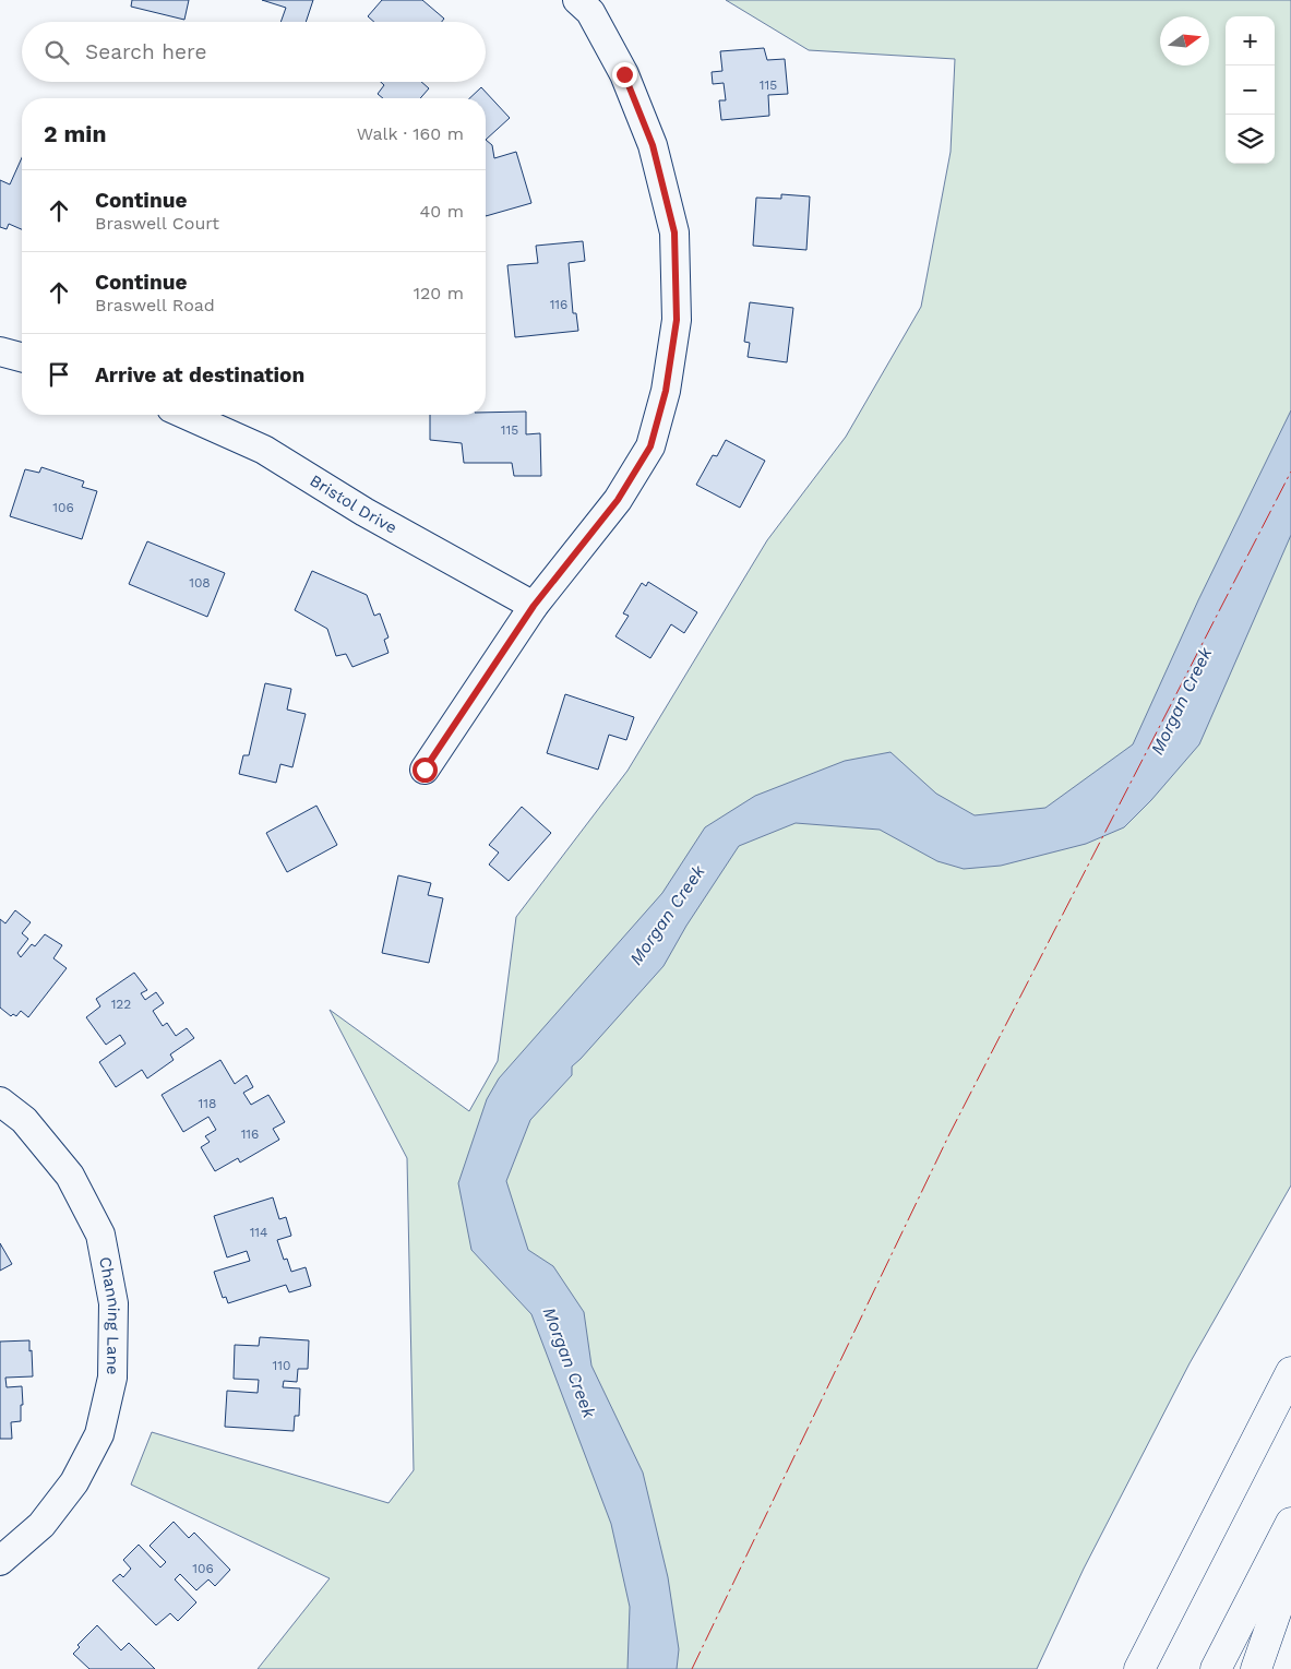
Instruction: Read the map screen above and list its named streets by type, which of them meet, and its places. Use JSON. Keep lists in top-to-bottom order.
{
  "streets": {
    "street": ["Bristol Drive", "Channing Lane"]
  },
  "water": ["Morgan Creek"],
  "house_numbers": [
    "115",
    "116",
    "115",
    "106",
    "108",
    "122",
    "118",
    "116",
    "114",
    "110",
    "106"
  ],
  "north": "right",
  "page": {
    "map_buttons": ["+", "−"],
    "search": "Search here",
    "heading": ["2 min", "Walk · 160 m"],
    "list": [
      ["Continue", "Braswell Court", "40 m"],
      ["Continue", "Braswell Road", "120 m"],
      "Arrive at destination"
    ]
  }
}
